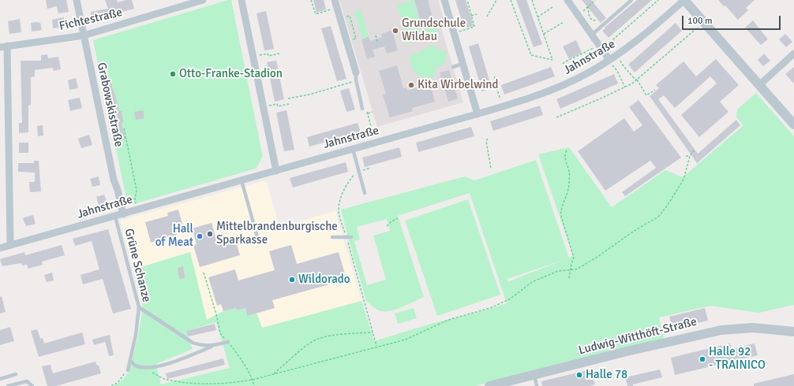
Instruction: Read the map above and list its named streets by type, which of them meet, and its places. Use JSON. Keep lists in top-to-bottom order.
{
  "streets": {
    "street": [
      "Fichtestraße",
      "Jahnstraße",
      "Grabowskistraße",
      "Ludwig-Witthöft-Straße"
    ],
    "lane": ["Grüne Schanze"]
  },
  "crossings": [
    ["Fichtestraße", "Grabowskistraße"],
    ["Jahnstraße", "Grabowskistraße"],
    ["Jahnstraße", "Grüne Schanze"]
  ],
  "places": [
    "Grundschule Wildau",
    "Otto-Franke-Stadion",
    "Kita Wirbelwind",
    "Mittelbrandenburgische Sparkasse",
    "Hall of Meat",
    "Wildorado",
    "Halle 92 - TRAINICO",
    "Halle 78"
  ],
  "scale_bar": "100 m"
}
